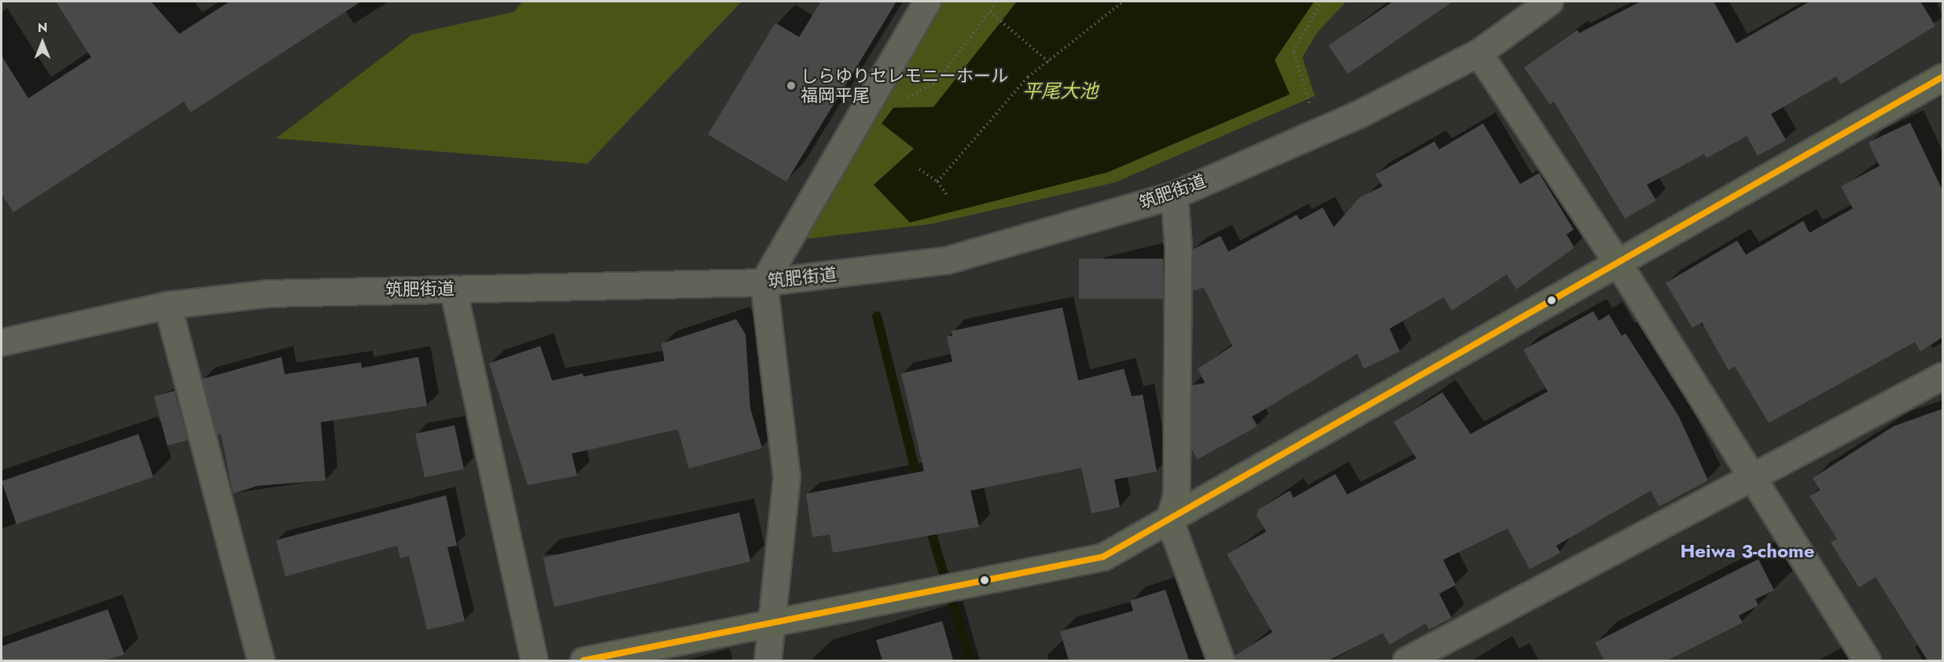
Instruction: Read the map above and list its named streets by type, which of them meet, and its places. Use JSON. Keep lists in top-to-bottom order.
{
  "streets": {
    "street": ["筑肥街道"]
  },
  "districts": ["Heiwa 3-chome"],
  "water": ["平尾大池"],
  "places": ["しらゆりセレモニーホール 福岡平尾"],
  "north": "top"
}
